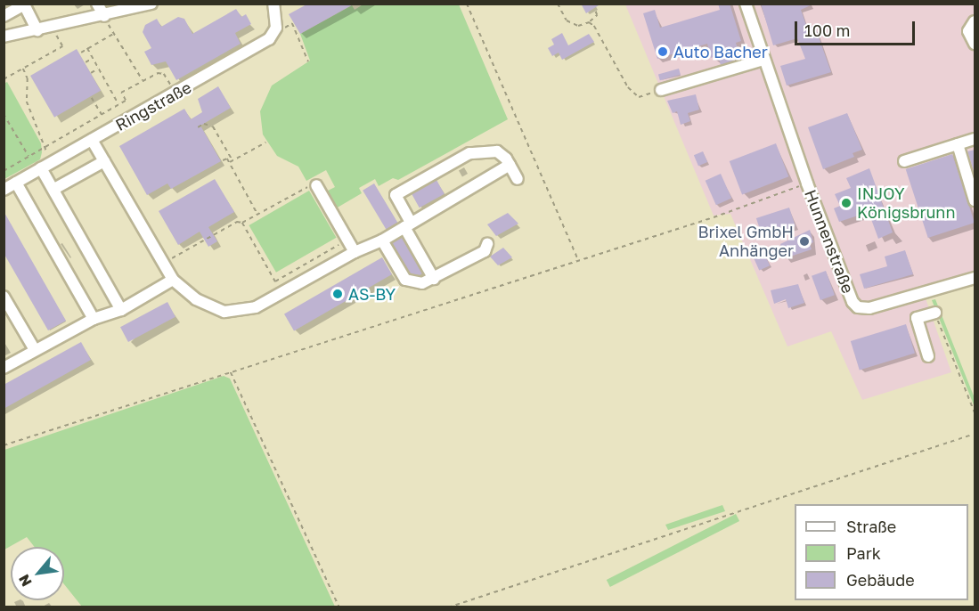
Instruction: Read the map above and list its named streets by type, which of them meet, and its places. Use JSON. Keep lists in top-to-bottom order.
{
  "streets": {
    "street": ["Ringstraße", "Hunnenstraße"]
  },
  "places": [
    "Auto Bacher",
    "INJOY Königsbrunn",
    "Brixel GmbH Anhänger",
    "AS-BY"
  ],
  "legend": ["Straße", "Park", "Gebäude"],
  "scale_bar": "100 m",
  "north": "bottom left"
}
